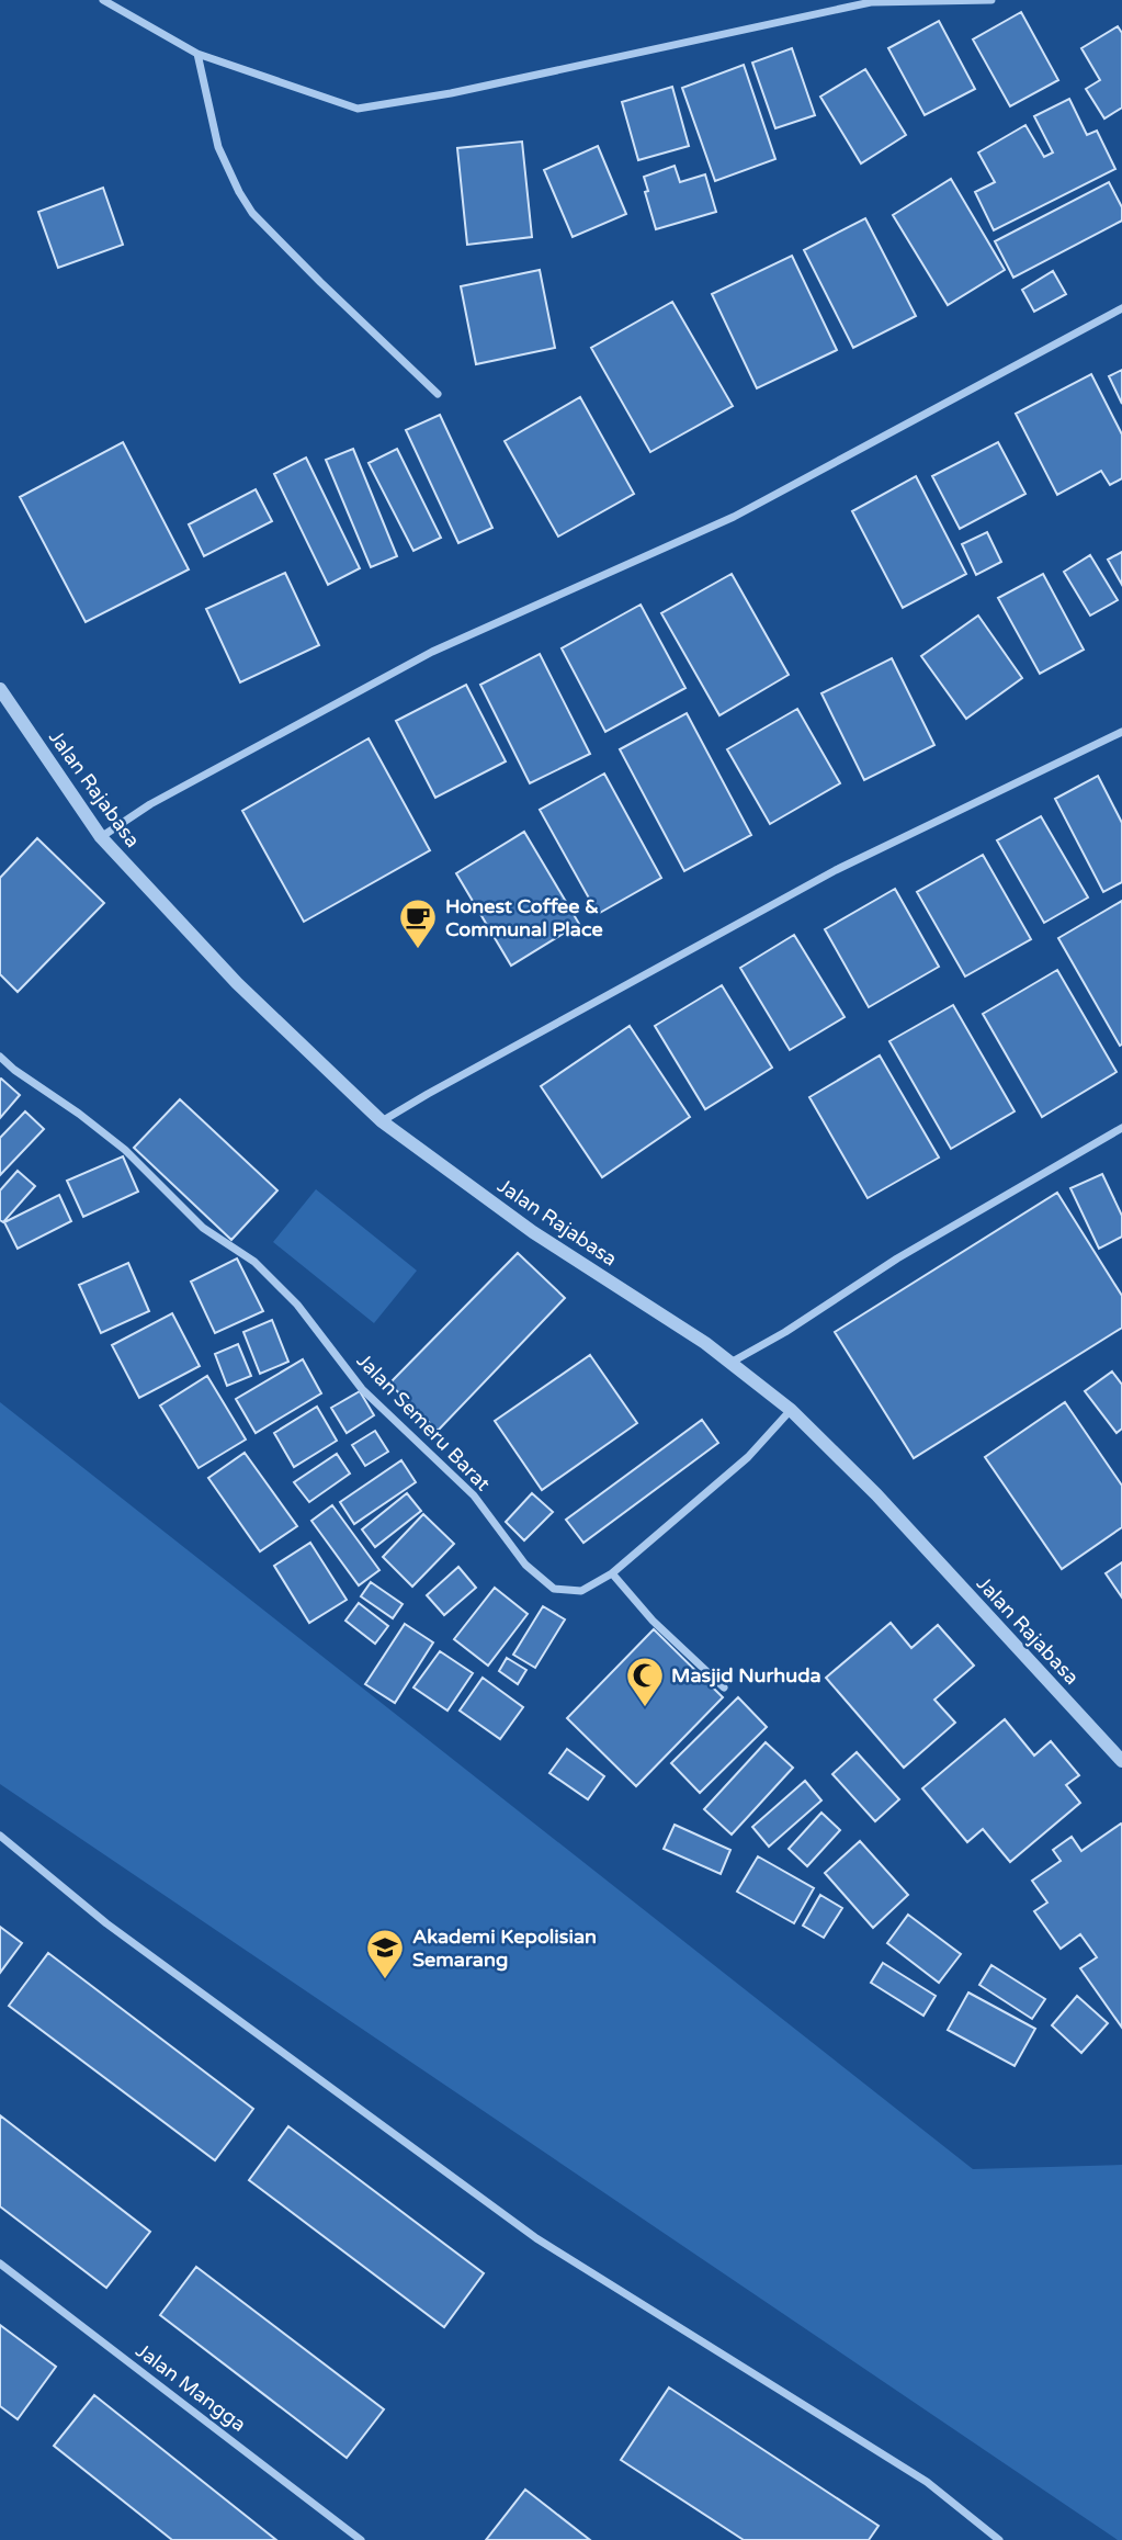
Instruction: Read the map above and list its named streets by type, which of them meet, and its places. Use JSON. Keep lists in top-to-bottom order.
{
  "streets": {
    "street": ["Jalan Rajabasa", "Jalan Semeru Barat", "Jalan Mangga"]
  },
  "crossings": [
    ["Jalan Rajabasa", "Jalan Semeru Barat"]
  ],
  "places": {
    "cafe": ["Honest Coffee & Communal Place"],
    "mosque": ["Masjid Nurhuda"],
    "school or university": ["Akademi Kepolisian Semarang"]
  }
}
